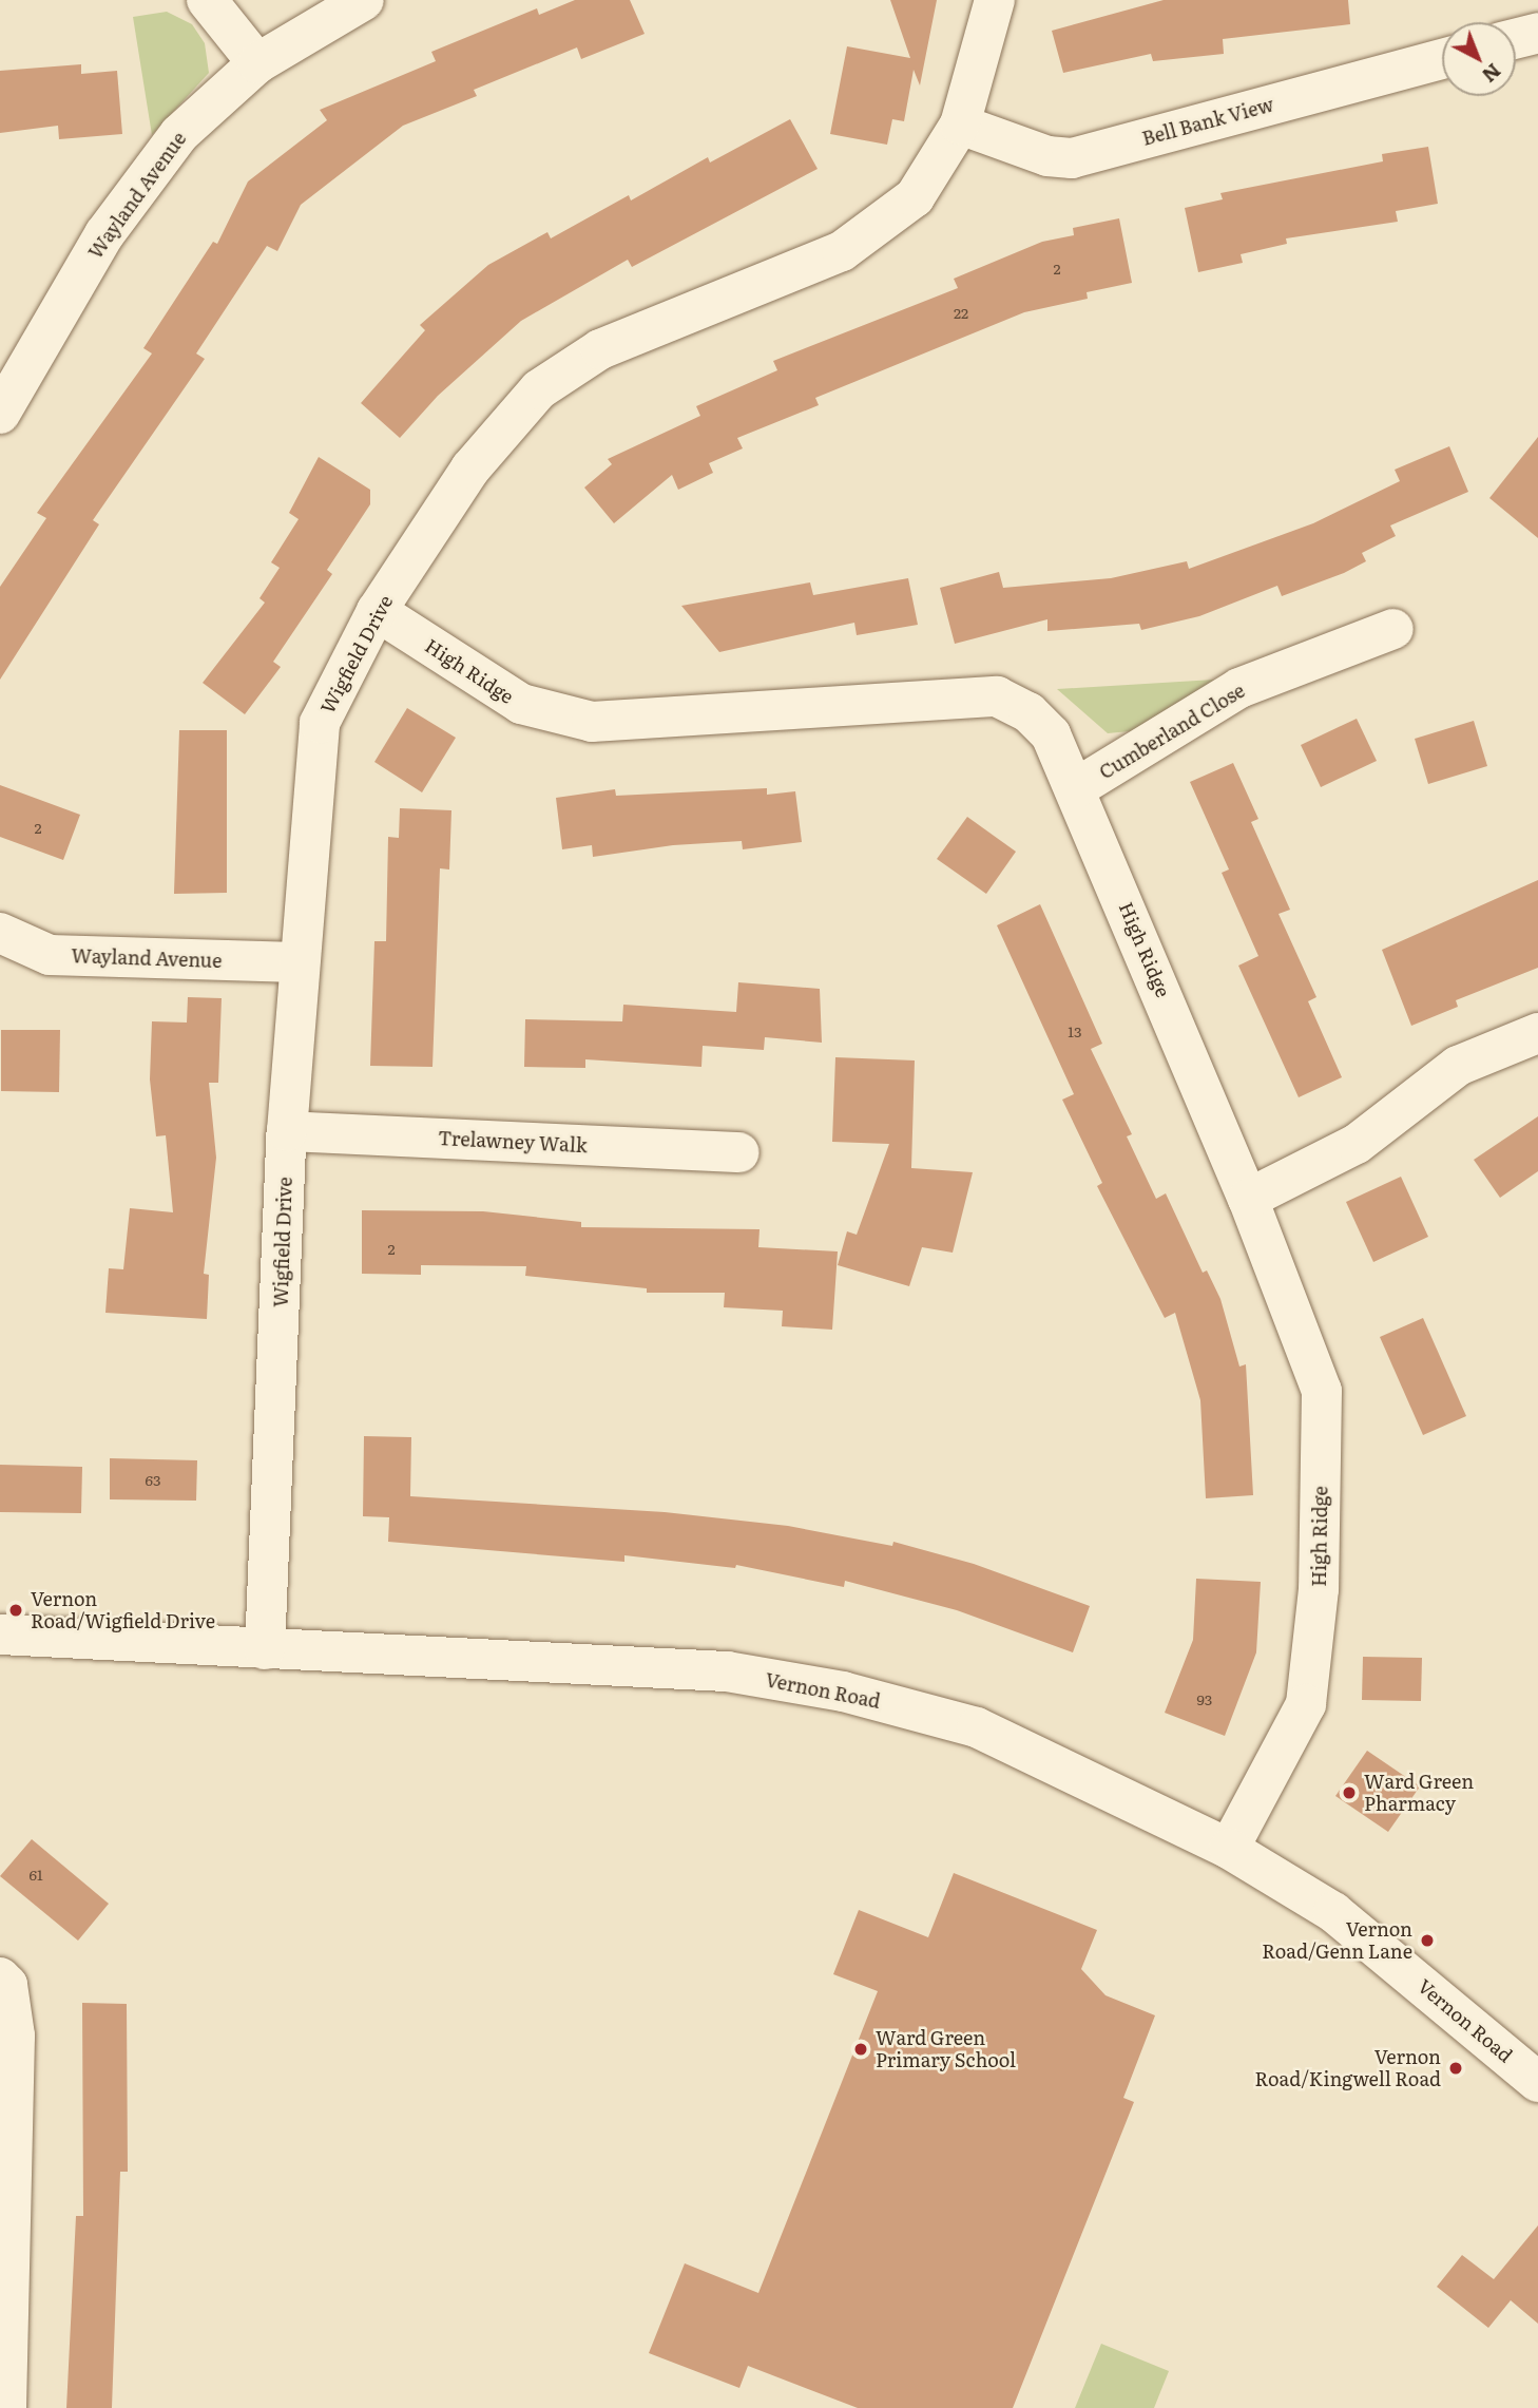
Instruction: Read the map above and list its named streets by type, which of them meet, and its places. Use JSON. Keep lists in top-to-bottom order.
{
  "streets": {
    "street": [
      "Bell Bank View",
      "Wayland Avenue",
      "Wigfield Drive",
      "High Ridge",
      "Cumberland Close",
      "Trelawney Walk",
      "Vernon Road"
    ]
  },
  "crossings": [
    ["Bell Bank View", "Wigfield Drive"],
    ["Wayland Avenue", "Wigfield Drive"],
    ["Wigfield Drive", "High Ridge"],
    ["Wigfield Drive", "Trelawney Walk"],
    ["Wigfield Drive", "Vernon Road"],
    ["High Ridge", "Cumberland Close"],
    ["High Ridge", "Vernon Road"]
  ],
  "places": [
    "Vernon Road/Wigfield Drive",
    "Ward Green Pharmacy",
    "Vernon Road/Genn Lane",
    "Ward Green Primary School",
    "Vernon Road/Kingwell Road"
  ],
  "house_numbers": [
    "2",
    "22",
    "2",
    "13",
    "2",
    "63",
    "93",
    "61"
  ],
  "north": "bottom right"
}
